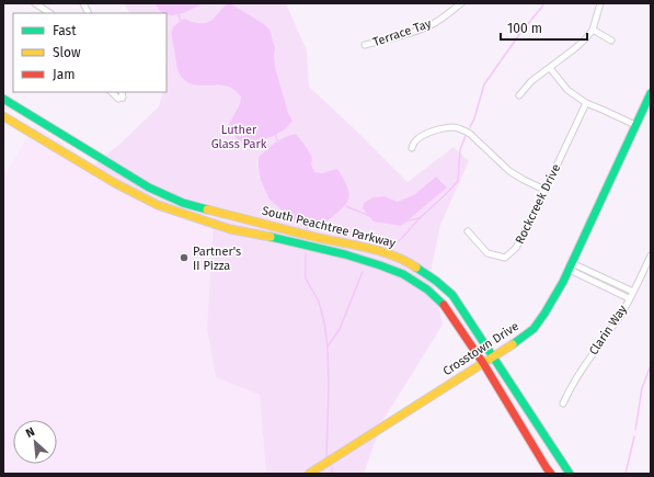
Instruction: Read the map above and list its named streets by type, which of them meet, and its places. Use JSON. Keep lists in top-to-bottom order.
{
  "streets": {
    "main road": ["South Peachtree Parkway", "Crosstown Drive"],
    "street": ["Terrace Tay", "Rockcreek Drive", "Clarin Way"]
  },
  "crossings": [
    ["South Peachtree Parkway", "Crosstown Drive"]
  ],
  "parks": ["Luther Glass Park"],
  "places": ["Partner's II Pizza"],
  "legend": ["Fast", "Slow", "Jam"],
  "scale_bar": "100 m",
  "north": "top left"
}
